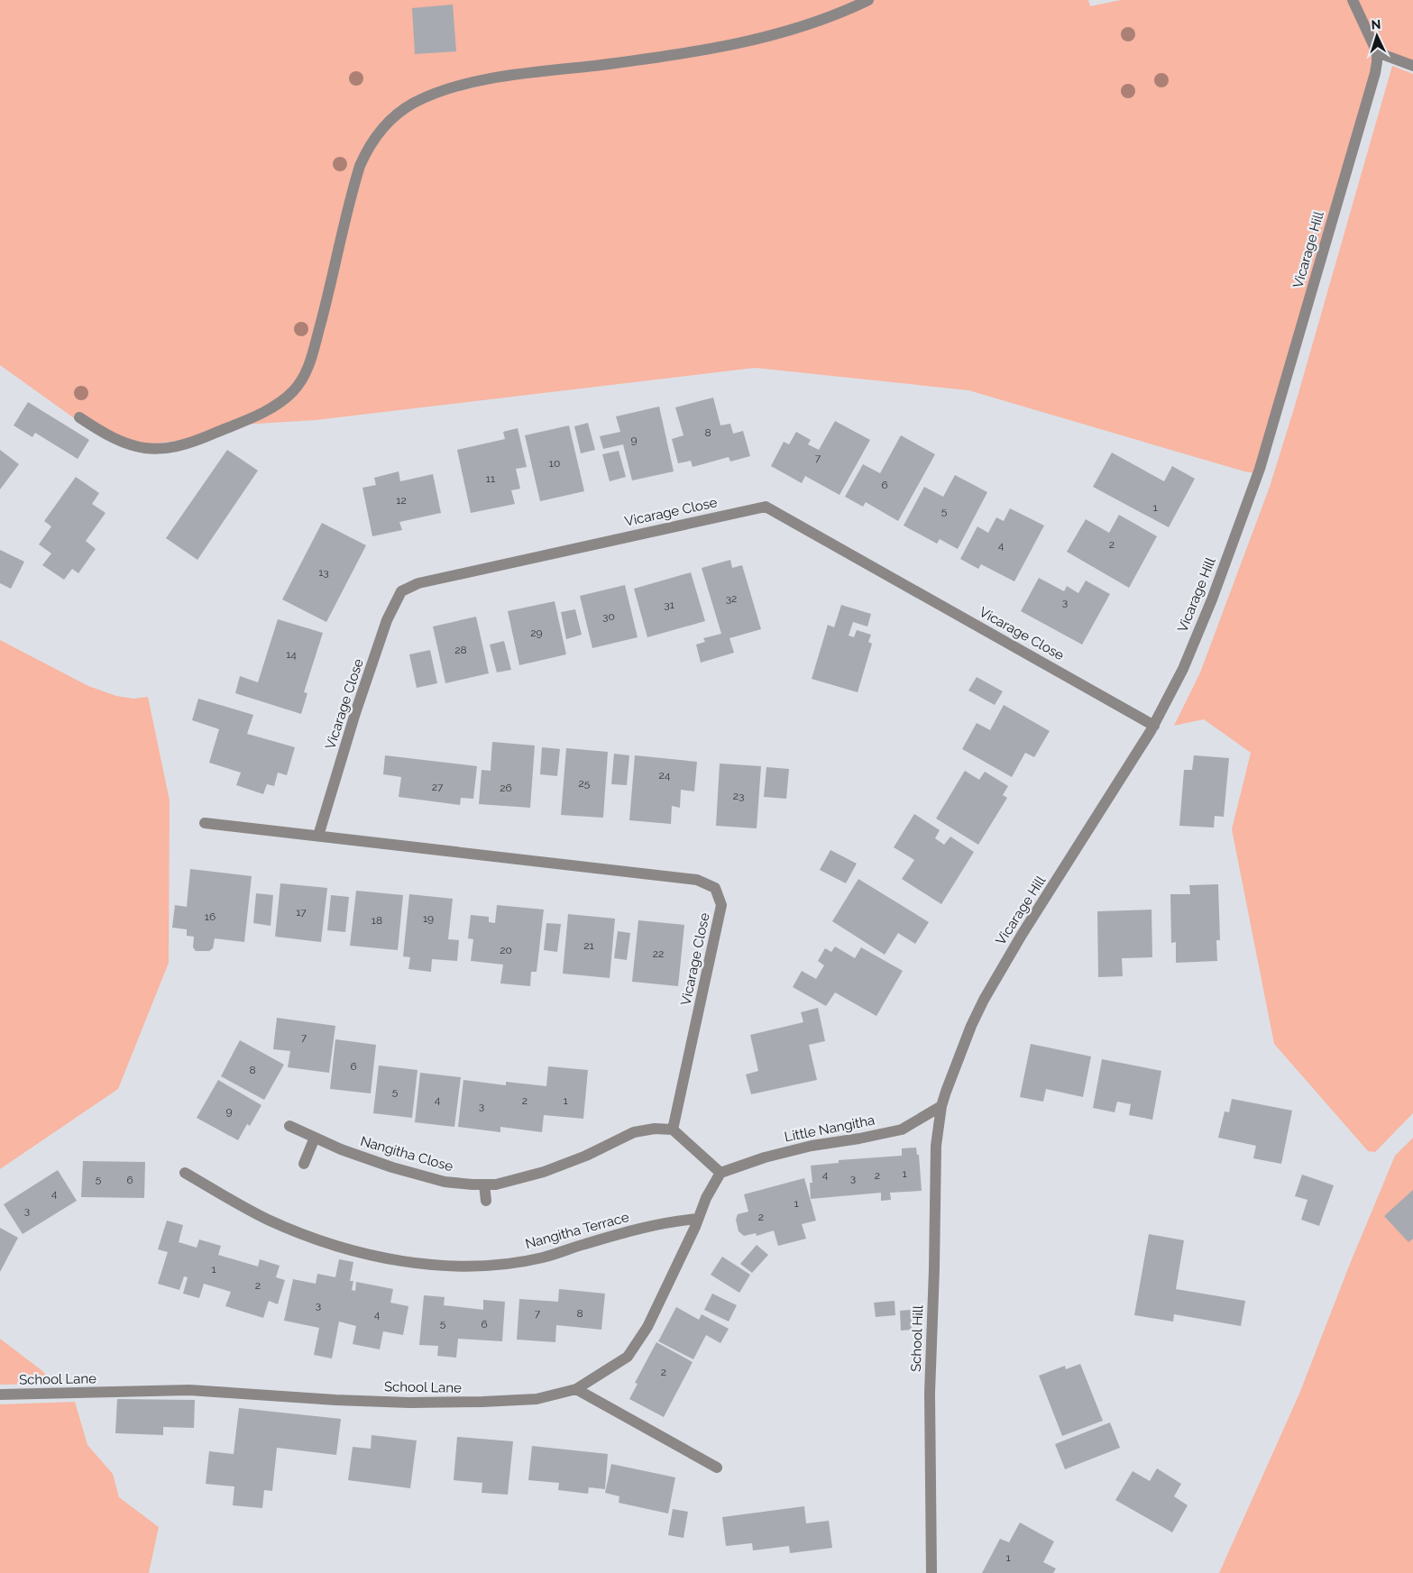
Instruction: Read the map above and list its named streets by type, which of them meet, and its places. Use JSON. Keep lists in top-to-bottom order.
{
  "streets": {
    "street": [
      "Vicarage Hill",
      "Vicarage Close",
      "Little Nangitha",
      "Nangitha Close",
      "Nangitha Terrace",
      "School Hill",
      "School Lane"
    ]
  },
  "crossings": [
    ["Vicarage Hill", "Vicarage Close"],
    ["Vicarage Hill", "Little Nangitha"],
    ["Vicarage Hill", "School Hill"],
    ["Vicarage Close", "Nangitha Close"],
    ["Little Nangitha", "School Hill"],
    ["Little Nangitha", "School Lane"],
    ["Nangitha Terrace", "School Lane"]
  ],
  "house_numbers": [
    "8",
    "9",
    "7",
    "10",
    "11",
    "6",
    "12",
    "1",
    "5",
    "2",
    "4",
    "13",
    "32",
    "3",
    "31",
    "30",
    "29",
    "28",
    "14",
    "24",
    "25",
    "27",
    "26",
    "23",
    "17",
    "16",
    "19",
    "18",
    "21",
    "20",
    "22",
    "7",
    "6",
    "8",
    "5",
    "4",
    "2",
    "1",
    "3",
    "9",
    "1",
    "4",
    "2",
    "3",
    "5",
    "6",
    "4",
    "1",
    "3",
    "2",
    "1",
    "2",
    "3",
    "7",
    "8",
    "4",
    "5",
    "6",
    "2",
    "1"
  ],
  "north": "top"
}
